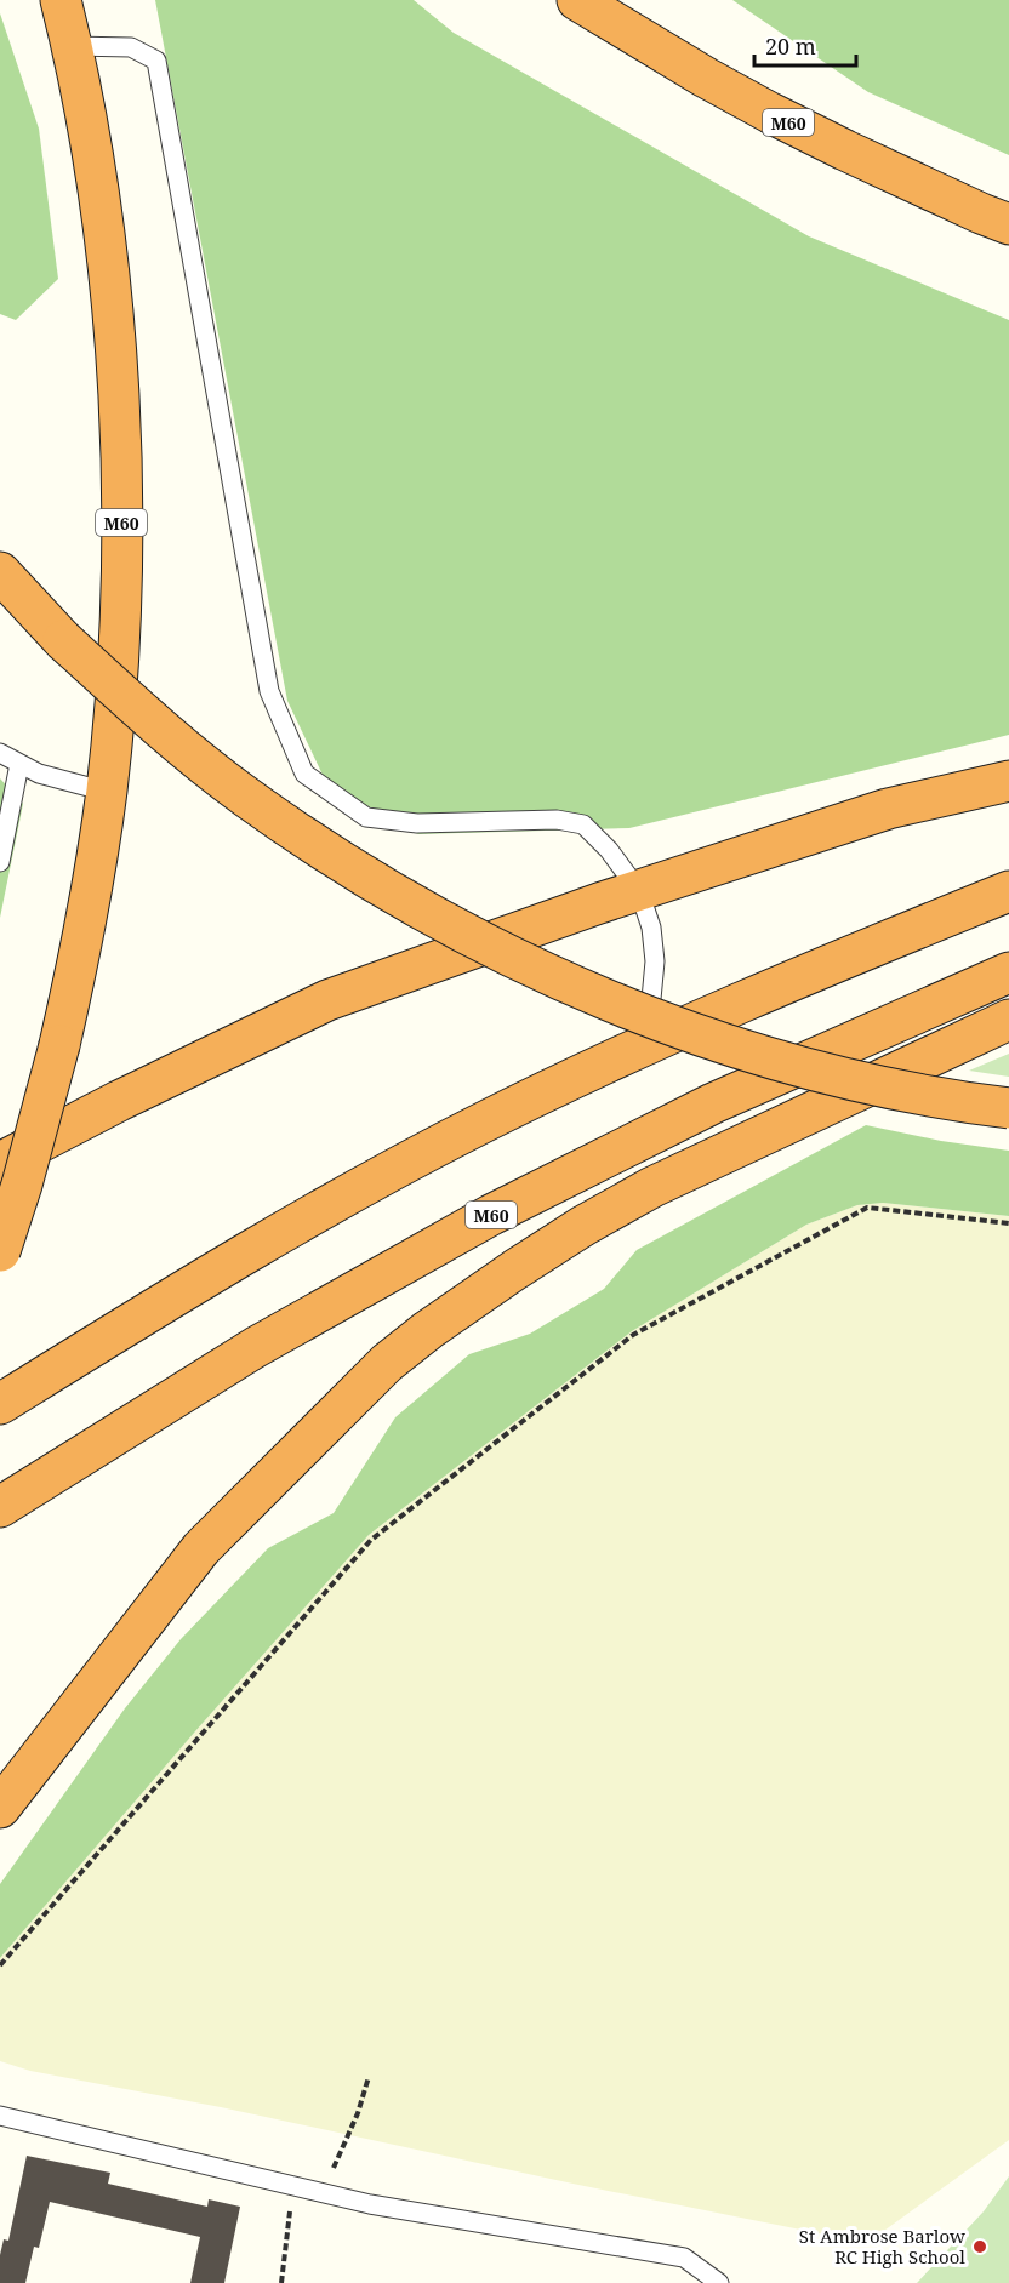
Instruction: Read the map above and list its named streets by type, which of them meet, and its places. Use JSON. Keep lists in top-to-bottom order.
{
  "streets": {
    "highway": ["M60"]
  },
  "places": ["St Ambrose Barlow RC High School"],
  "scale_bar": "20 m"
}
